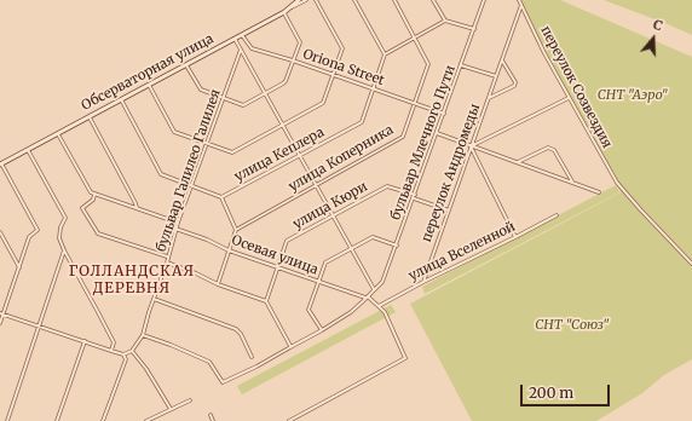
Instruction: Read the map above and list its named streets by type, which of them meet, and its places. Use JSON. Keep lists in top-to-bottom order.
{
  "streets": {
    "main road": ["Обсерваторная улица"],
    "street": [
      "Oriona Street",
      "переулок Созвездия",
      "бульвар Млечного Пути",
      "улица Кеплера",
      "улица Коперника",
      "бульвар Галилео Галилея",
      "переулок Андромеды",
      "улица Кюри",
      "улица Вселенной",
      "Осевая улица"
    ]
  },
  "crossings": [
    ["Oriona Street", "Обсерваторная улица"],
    ["Oriona Street", "бульвар Млечного Пути"],
    ["Oriona Street", "улица Кеплера"],
    ["Oriona Street", "улица Коперника"],
    ["переулок Созвездия", "переулок Андромеды"],
    ["бульвар Млечного Пути", "улица Кюри"],
    ["бульвар Галилео Галилея", "Осевая улица"],
    ["переулок Андромеды", "улица Кюри"],
    ["переулок Андромеды", "улица Вселенной"],
    ["улица Кюри", "Осевая улица"]
  ],
  "districts": ["ГОЛЛАНДСКАЯ ДЕРЕВНЯ"],
  "parks": ["СНТ \"Аэро\"", "СНТ \"Союз\""],
  "scale_bar": "200 m",
  "north": "top"
}
